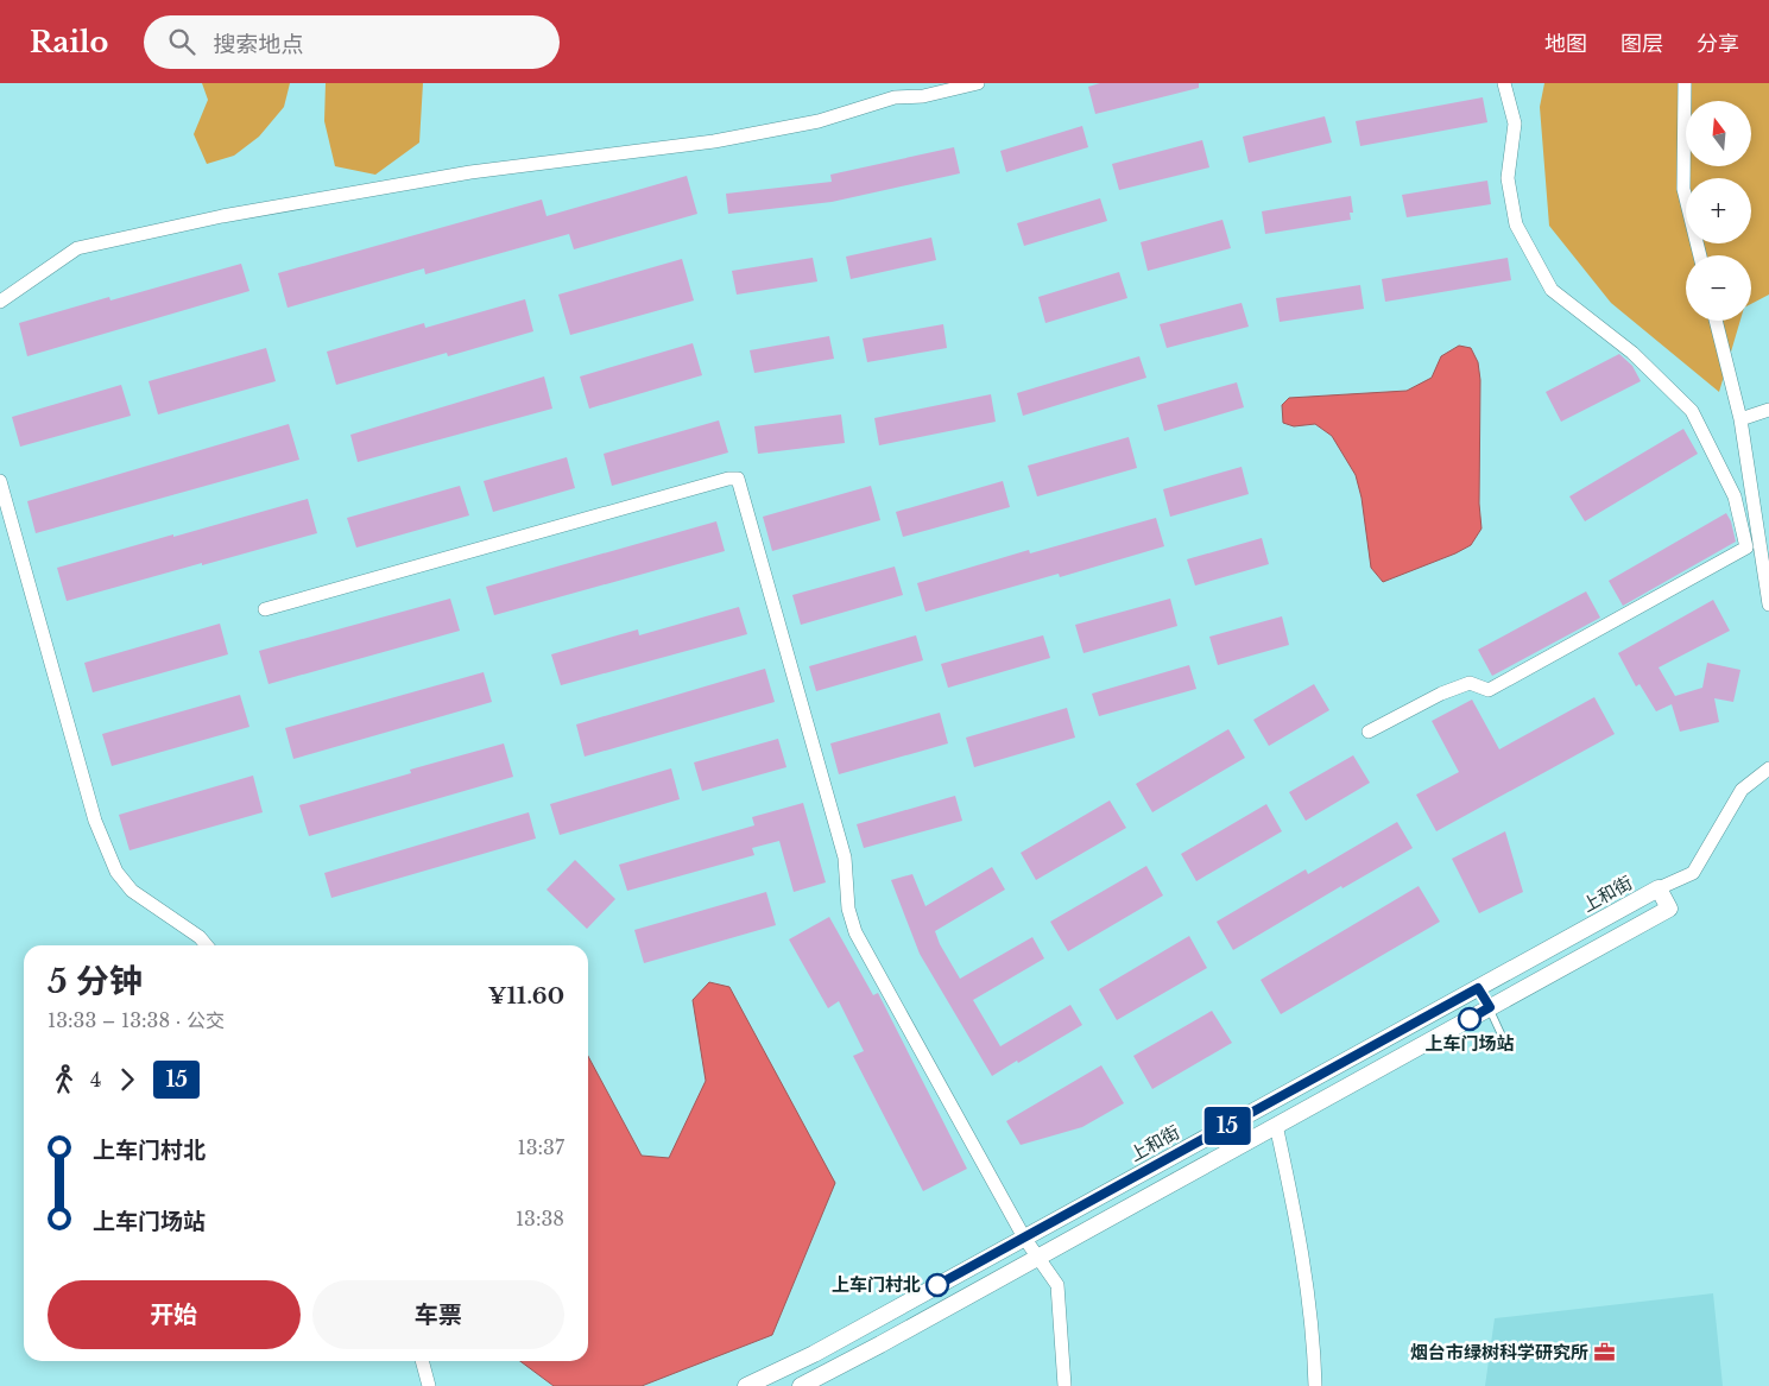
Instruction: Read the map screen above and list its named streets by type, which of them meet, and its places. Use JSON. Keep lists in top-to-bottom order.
{
  "streets": {
    "street": ["上和街"]
  },
  "places": {
    "other": ["上车门场站", "上车门村北"],
    "office": ["烟台市绿树科学研究所"]
  },
  "lines": ["bus line 15"],
  "north": "top",
  "page": {
    "header": "Railo",
    "search": "搜索地点",
    "nav": ["地图", "图层", "分享"],
    "on_map": "15",
    "map_buttons": ["+", "−"],
    "heading": ["5 分钟", "13:33 – 13:38 · 公交", "¥11.60"],
    "legs": ["4", "15"],
    "list": [
      {
        "name": "上车门村北",
        "value": "13:37"
      },
      {
        "name": "上车门场站",
        "value": "13:38"
      }
    ],
    "buttons": ["开始", "车票"]
  }
}
